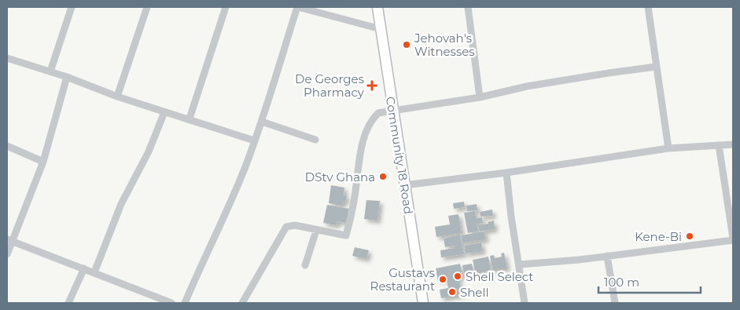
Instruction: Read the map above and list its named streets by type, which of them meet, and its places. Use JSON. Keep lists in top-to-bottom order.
{
  "streets": {
    "main road": ["Community 18 Road"]
  },
  "places": {
    "other": [
      "Jehovah's Witnesses",
      "DStv Ghana",
      "Kene-Bi",
      "Shell Select",
      "Gustavs Restaurant",
      "Shell"
    ],
    "health": ["De Georges Pharmacy"]
  },
  "scale_bar": "100 m"
}
